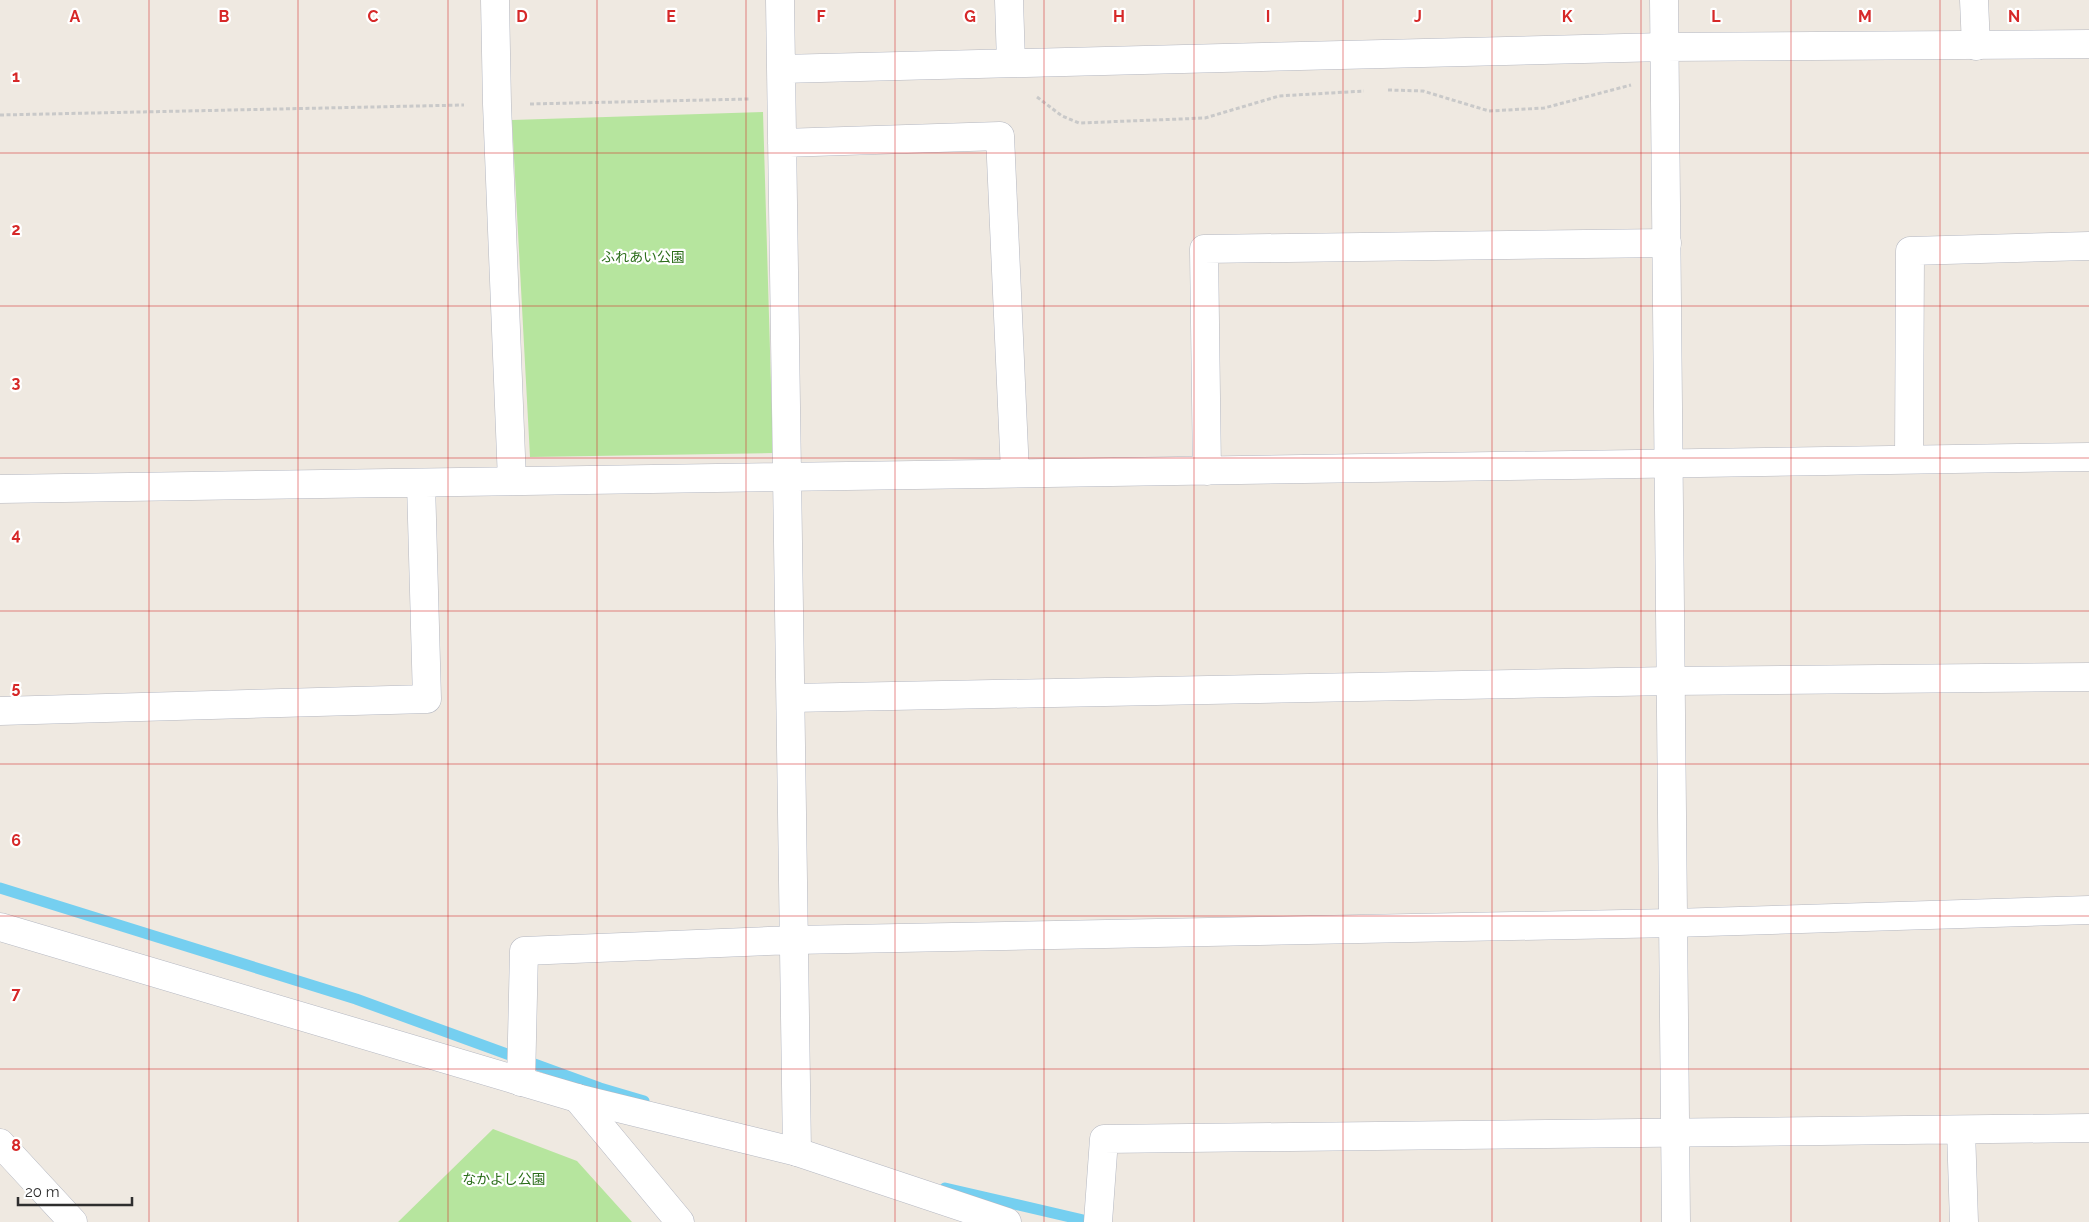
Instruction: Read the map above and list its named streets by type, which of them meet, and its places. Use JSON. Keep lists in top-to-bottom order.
{
  "parks": ["ふれあい公園", "なかよし公園"],
  "scale_bar": "20 m",
  "grid": {
    "columns": [
      "A",
      "B",
      "C",
      "D",
      "E",
      "F",
      "G",
      "H",
      "I",
      "J",
      "K",
      "L",
      "M",
      "N"
    ],
    "rows": [
      "1",
      "2",
      "3",
      "4",
      "5",
      "6",
      "7",
      "8"
    ]
  }
}
